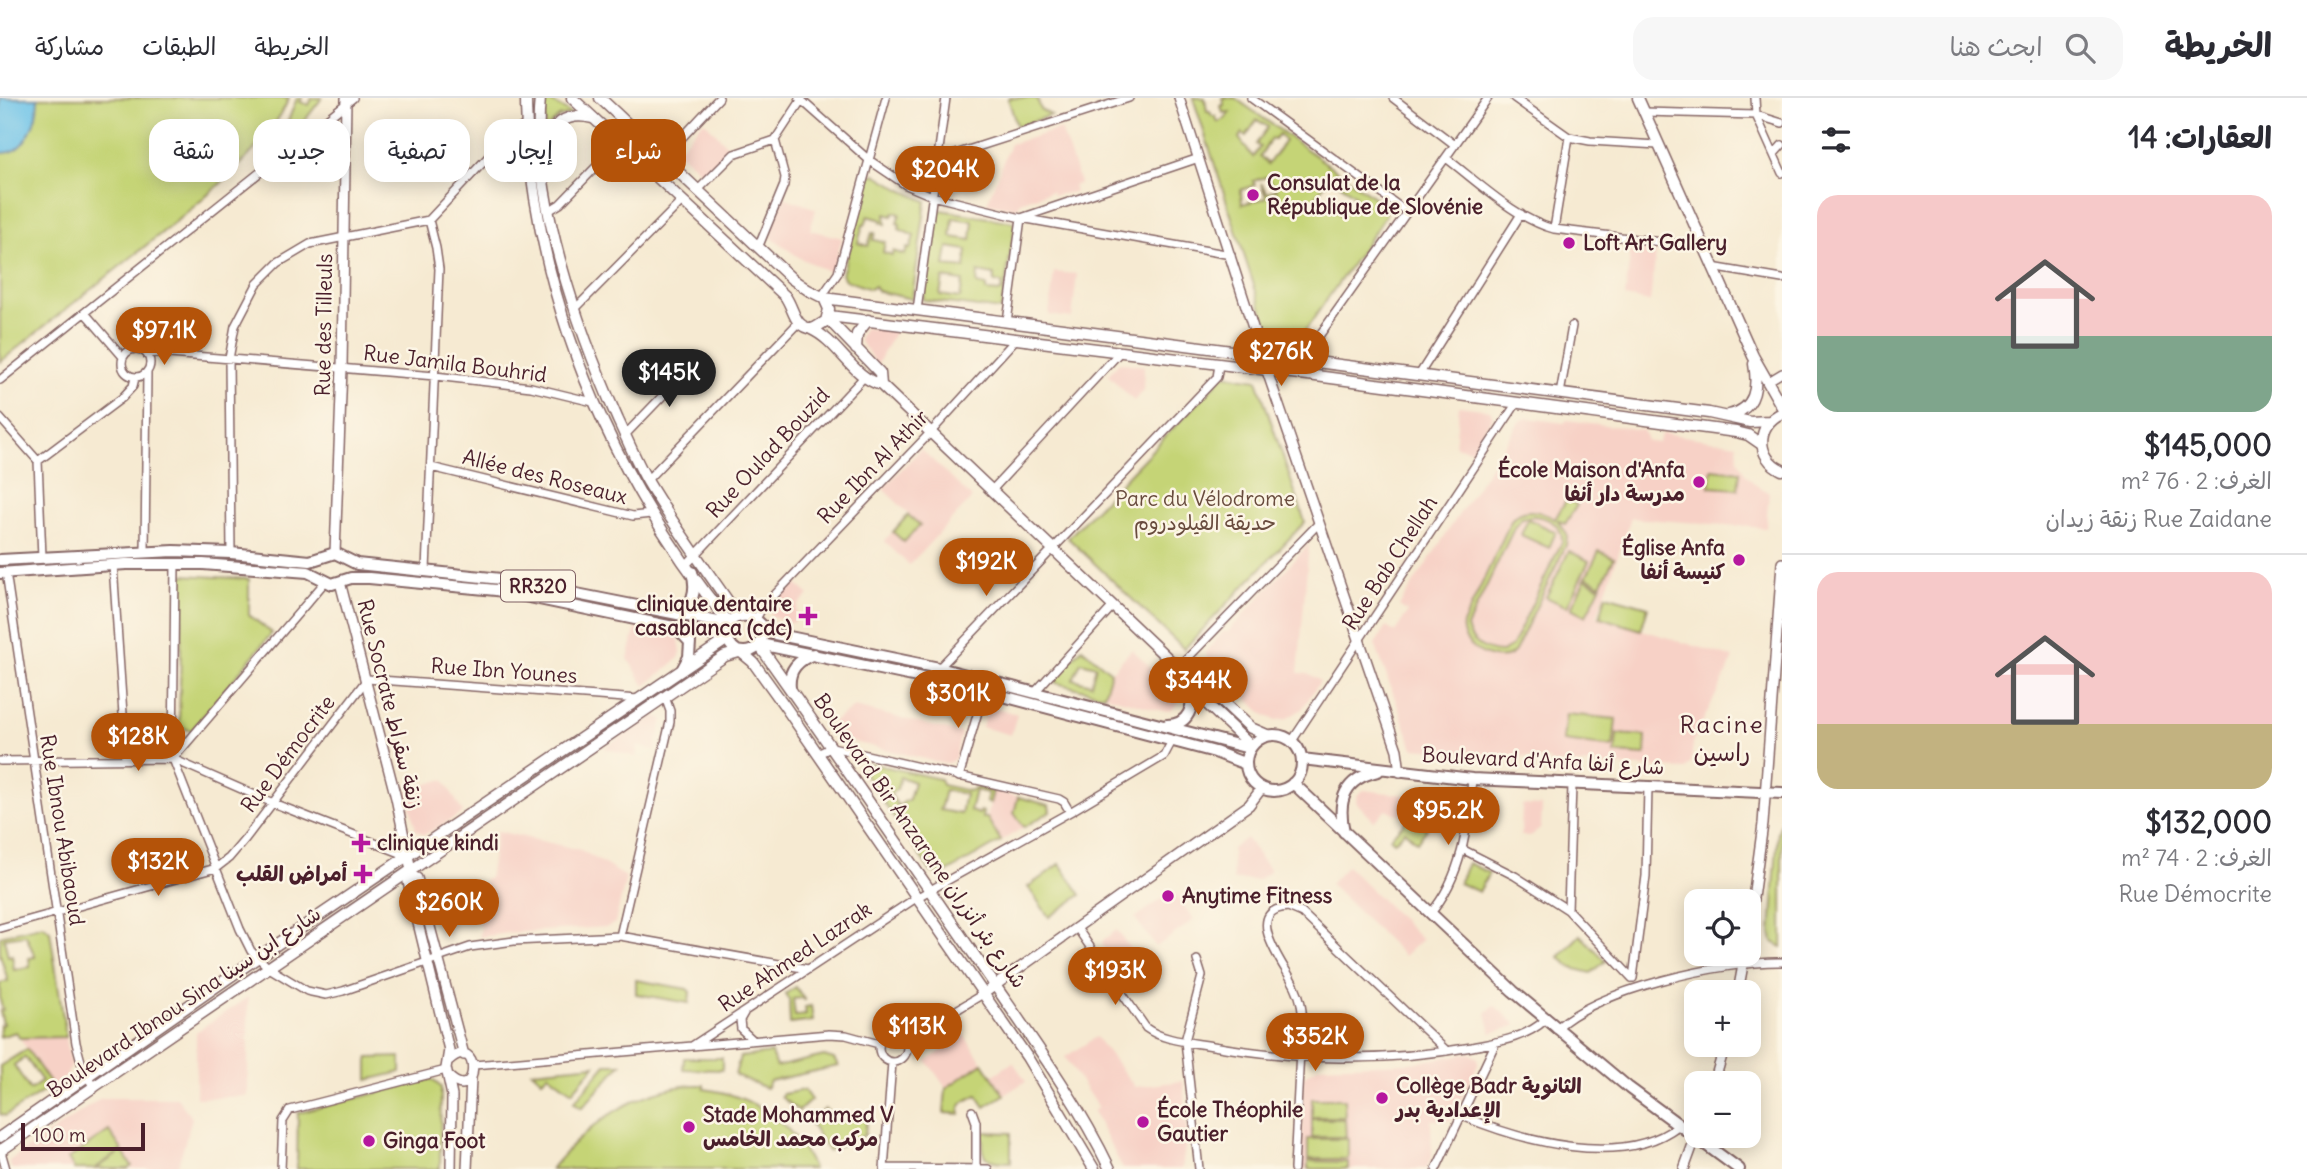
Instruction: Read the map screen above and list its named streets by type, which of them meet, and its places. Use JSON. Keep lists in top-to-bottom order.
{
  "streets": {
    "main road": [
      "RR320",
      "Boulevard d'Anfa شارع أنفا",
      "Boulevard Bir Anzarane شارع بئر أنزران",
      "Boulevard Ibnou Sina شارع ابن سينا"
    ],
    "street": [
      "Rue des Tilleuls",
      "Rue Jamila Bouhrid",
      "Rue Oulad Bouzid",
      "Rue Ibn Al Athir",
      "Allée des Roseaux",
      "Rue Bab Chellah",
      "Rue Ibn Younes",
      "Rue Socrate زنقة سقراط",
      "Rue Démocrite",
      "Rue Ibnou Abibaoud",
      "Rue Ahmed Lazrak"
    ]
  },
  "crossings": [
    ["Rue des Tilleuls", "Rue Jamila Bouhrid"],
    ["Rue des Tilleuls", "RR320"],
    ["Rue des Tilleuls", "Rue Socrate زنقة سقراط"],
    ["Rue Ibn Al Athir", "RR320"],
    ["Rue Ibn Al Athir", "Boulevard Bir Anzarane شارع بئر أنزران"],
    ["Rue Ibn Al Athir", "Boulevard Ibnou Sina شارع ابن سينا"],
    ["Rue Bab Chellah", "Boulevard d'Anfa شارع أنفا"],
    ["RR320", "Rue Socrate زنقة سقراط"],
    ["RR320", "Rue Ibnou Abibaoud"],
    ["RR320", "Boulevard Bir Anzarane شارع بئر أنزران"],
    ["RR320", "Boulevard Ibnou Sina شارع ابن سينا"],
    ["Rue Ibn Younes", "Rue Socrate زنقة سقراط"],
    ["Rue Ibn Younes", "Rue Démocrite"],
    ["Rue Ibn Younes", "Boulevard Ibnou Sina شارع ابن سينا"],
    ["Rue Socrate زنقة سقراط", "Rue Démocrite"],
    ["Rue Socrate زنقة سقراط", "Boulevard Ibnou Sina شارع ابن سينا"],
    ["Rue Démocrite", "Rue Ibnou Abibaoud"],
    ["Rue Ibnou Abibaoud", "Boulevard Ibnou Sina شارع ابن سينا"],
    ["Boulevard Bir Anzarane شارع بئر أنزران", "Rue Ahmed Lazrak"],
    ["Boulevard Bir Anzarane شارع بئر أنزران", "Boulevard Ibnou Sina شارع ابن سينا"]
  ],
  "districts": ["Racine راسين"],
  "parks": ["Parc du Vélodrome حديقة الڤيلودروم"],
  "places": {
    "other": [
      "Consulat de la République de Slovénie",
      "Loft Art Gallery",
      "École Maison d'Anfa مدرسة دار أنفا",
      "Église Anfa كنيسة أنفا",
      "Anytime Fitness",
      "Collège Badr الثانوية الإعدادية بدر",
      "École Théophile Gautier",
      "Stade Mohammed V مركب محمد الخامس",
      "Ginga Foot"
    ],
    "health": ["clinique dentaire casablanca (cdc)", "clinique kindi", "أمراض القلب"]
  },
  "scale_bar": "100 m",
  "page": {
    "header": "الخريطة",
    "search": "ابحث هنا",
    "nav": ["الخريطة", "الطبقات", "مشاركة"],
    "heading": "العقارات: 14",
    "chip": [
      "شراء",
      "إيجار",
      "تصفية",
      "جديد",
      "شقة"
    ],
    "price": [
      "$204K",
      "$97.1K",
      "$276K",
      "$145K",
      "$192K",
      "$344K",
      "$301K",
      "$128K",
      "$95.2K",
      "$132K",
      "$260K",
      "$193K",
      "$113K",
      "$352K"
    ],
    "list": [
      {
        "name": "$145,000",
        "note": "الغرف: 2 · 76 m² · Rue Zaidane زنقة زيدان"
      },
      {
        "name": "$132,000",
        "note": "الغرف: 2 · 74 m² · Rue Démocrite"
      }
    ],
    "map_buttons": ["+", "−"],
    "scale": "100 m"
  }
}
